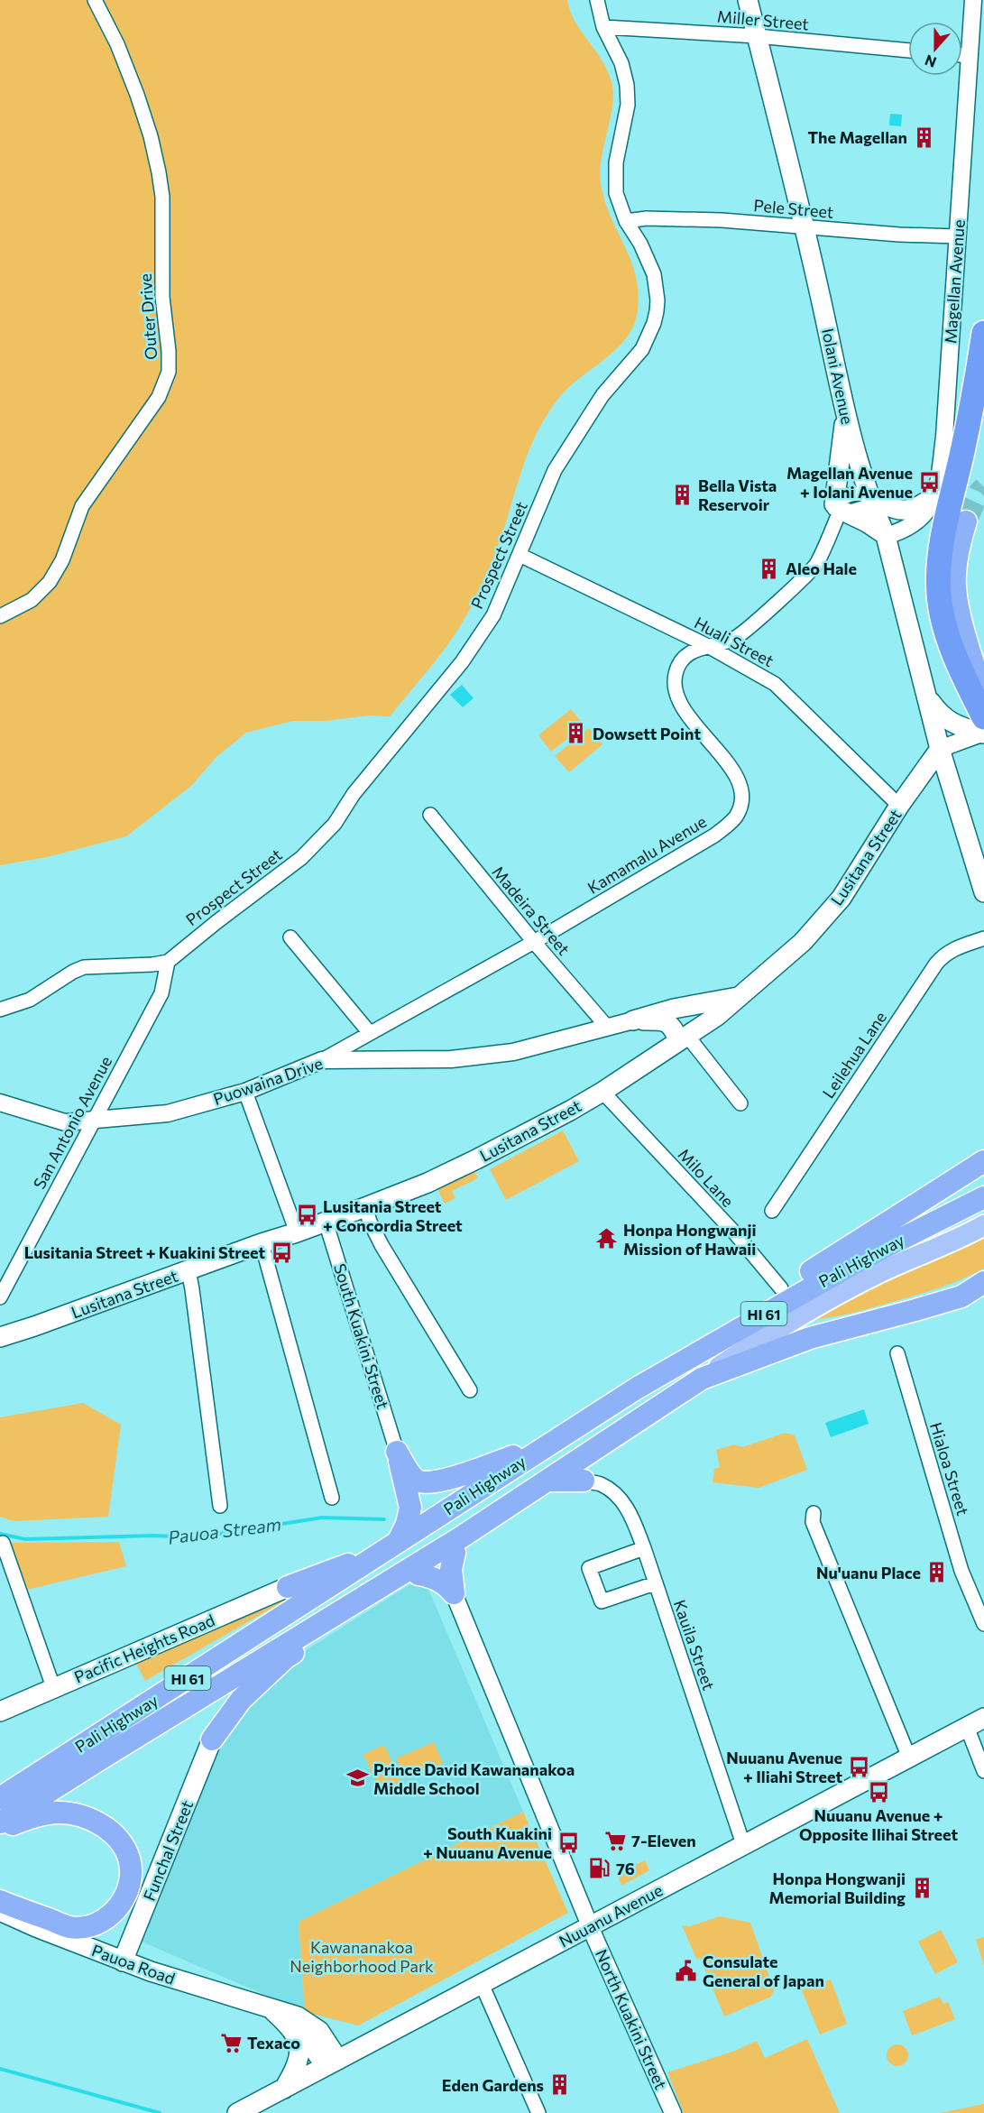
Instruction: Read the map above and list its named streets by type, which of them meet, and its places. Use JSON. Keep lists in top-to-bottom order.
{
  "streets": {
    "highway": ["Pali Highway", "HI 61"],
    "main road": [
      "Iolani Avenue",
      "Lusitana Street",
      "Pacific Heights Road",
      "Funchal Street",
      "Nuuanu Avenue",
      "Pauoa Road"
    ],
    "street": [
      "Miller Street",
      "Pele Street",
      "Magellan Avenue",
      "Outer Drive",
      "Prospect Street",
      "Huali Street",
      "Kamamalu Avenue",
      "Madeira Street",
      "Leilehua Lane",
      "Puowaina Drive",
      "San Antonio Avenue",
      "Milo Lane",
      "South Kuakini Street",
      "Hialoa Street",
      "Kauila Street",
      "North Kuakini Street"
    ]
  },
  "crossings": [
    ["Miller Street", "Iolani Avenue"],
    ["Miller Street", "Prospect Street"],
    ["Pele Street", "Magellan Avenue"],
    ["Pele Street", "Iolani Avenue"],
    ["Pele Street", "Prospect Street"],
    ["Magellan Avenue", "Iolani Avenue"],
    ["Iolani Avenue", "Lusitana Street"],
    ["Prospect Street", "Huali Street"],
    ["Prospect Street", "San Antonio Avenue"],
    ["Huali Street", "Kamamalu Avenue"],
    ["Huali Street", "Lusitana Street"],
    ["Kamamalu Avenue", "Madeira Street"],
    ["Kamamalu Avenue", "Puowaina Drive"],
    ["Lusitana Street", "Milo Lane"],
    ["Lusitana Street", "South Kuakini Street"],
    ["Madeira Street", "Puowaina Drive"],
    ["Puowaina Drive", "San Antonio Avenue"],
    ["Kauila Street", "Nuuanu Avenue"],
    ["Funchal Street", "Pauoa Road"],
    ["Nuuanu Avenue", "Pauoa Road"],
    ["Nuuanu Avenue", "North Kuakini Street"]
  ],
  "water": ["Pauoa Stream"],
  "parks": ["Kawananakoa Neighborhood Park"],
  "places": {
    "building": [
      "The Magellan",
      "Bella Vista Reservoir",
      "Aleo Hale",
      "Dowsett Point",
      "Nu'uanu Place",
      "Honpa Hongwanji Memorial Building",
      "Eden Gardens"
    ],
    "bus stop": [
      "Magellan Avenue + Iolani Avenue",
      "Lusitania Street + Concordia Street",
      "Lusitania Street + Kuakini Street",
      "Nuuanu Avenue + Iliahi Street",
      "Nuuanu Avenue + Opposite Ilihai Street",
      "South Kuakini + Nuuanu Avenue"
    ],
    "temple": ["Honpa Hongwanji Mission of Hawaii"],
    "school or university": ["Prince David Kawananakoa Middle School"],
    "supermarket": ["7-Eleven", "Texaco"],
    "fuel station": ["76"],
    "public building": ["Consulate General of Japan"]
  },
  "north": "bottom"
}
